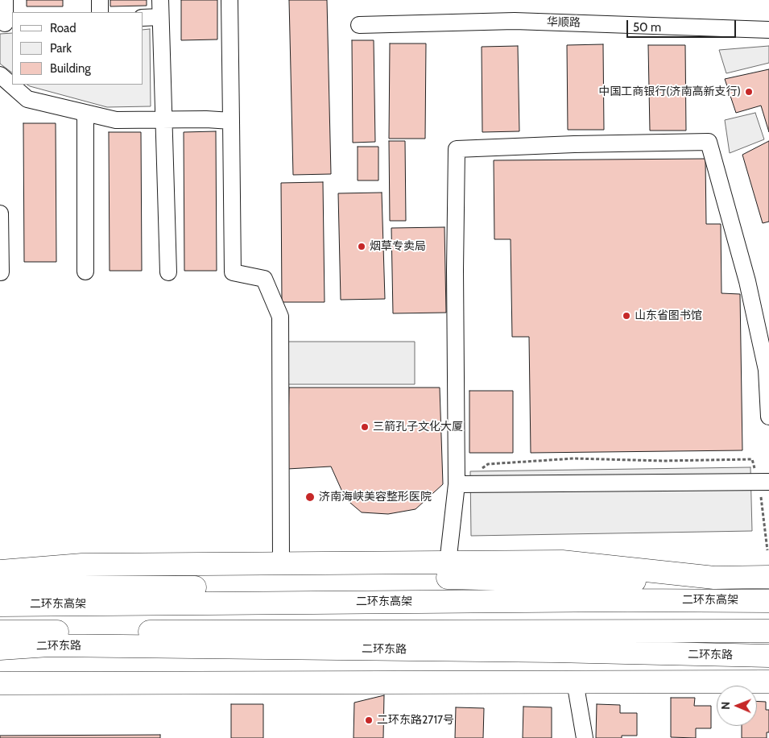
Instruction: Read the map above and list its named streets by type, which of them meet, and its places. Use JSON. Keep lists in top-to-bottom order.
{
  "streets": {
    "highway": ["二环东高架", "二环东路"],
    "street": ["华顺路"]
  },
  "places": [
    "中国工商银行(济南高新支行)",
    "烟草专卖局",
    "山东省图书馆",
    "三箭孔子文化大厦",
    "济南海峡美容整形医院",
    "二环东路2717号"
  ],
  "legend": ["Road", "Park", "Building"],
  "scale_bar": "50 m",
  "north": "left"
}
